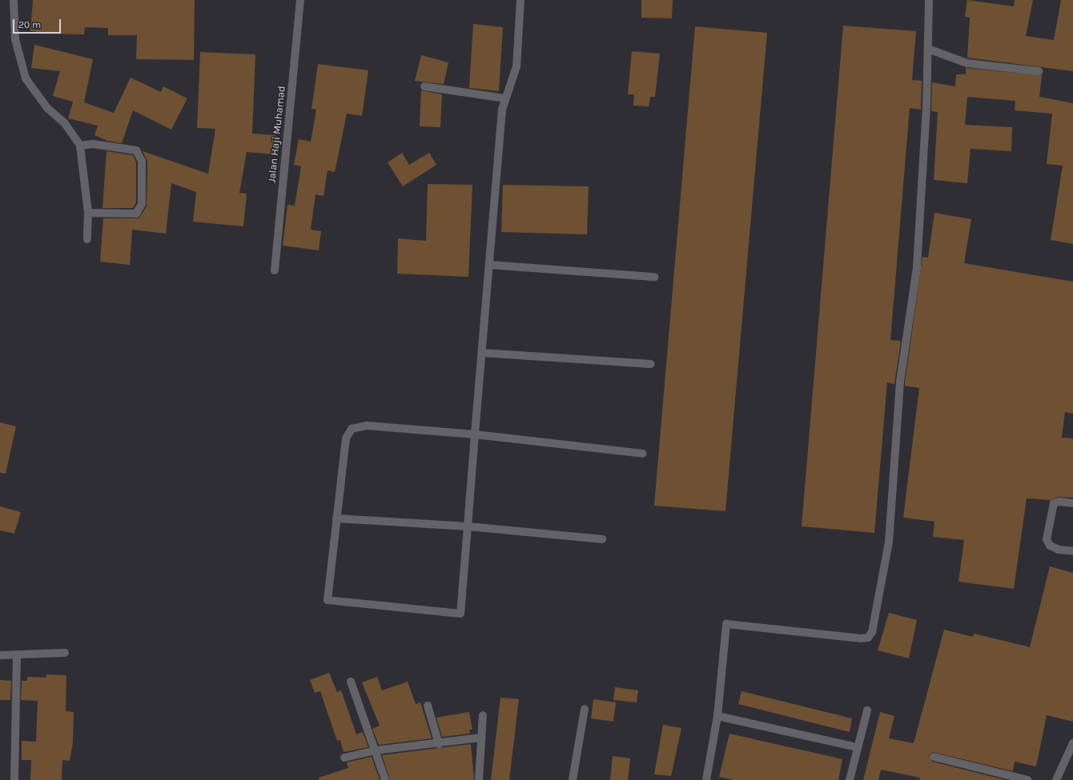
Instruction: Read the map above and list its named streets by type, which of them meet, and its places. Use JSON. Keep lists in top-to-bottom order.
{
  "streets": {
    "street": ["Jalan Haji Muhamad"]
  },
  "scale_bar": "20 m"
}
